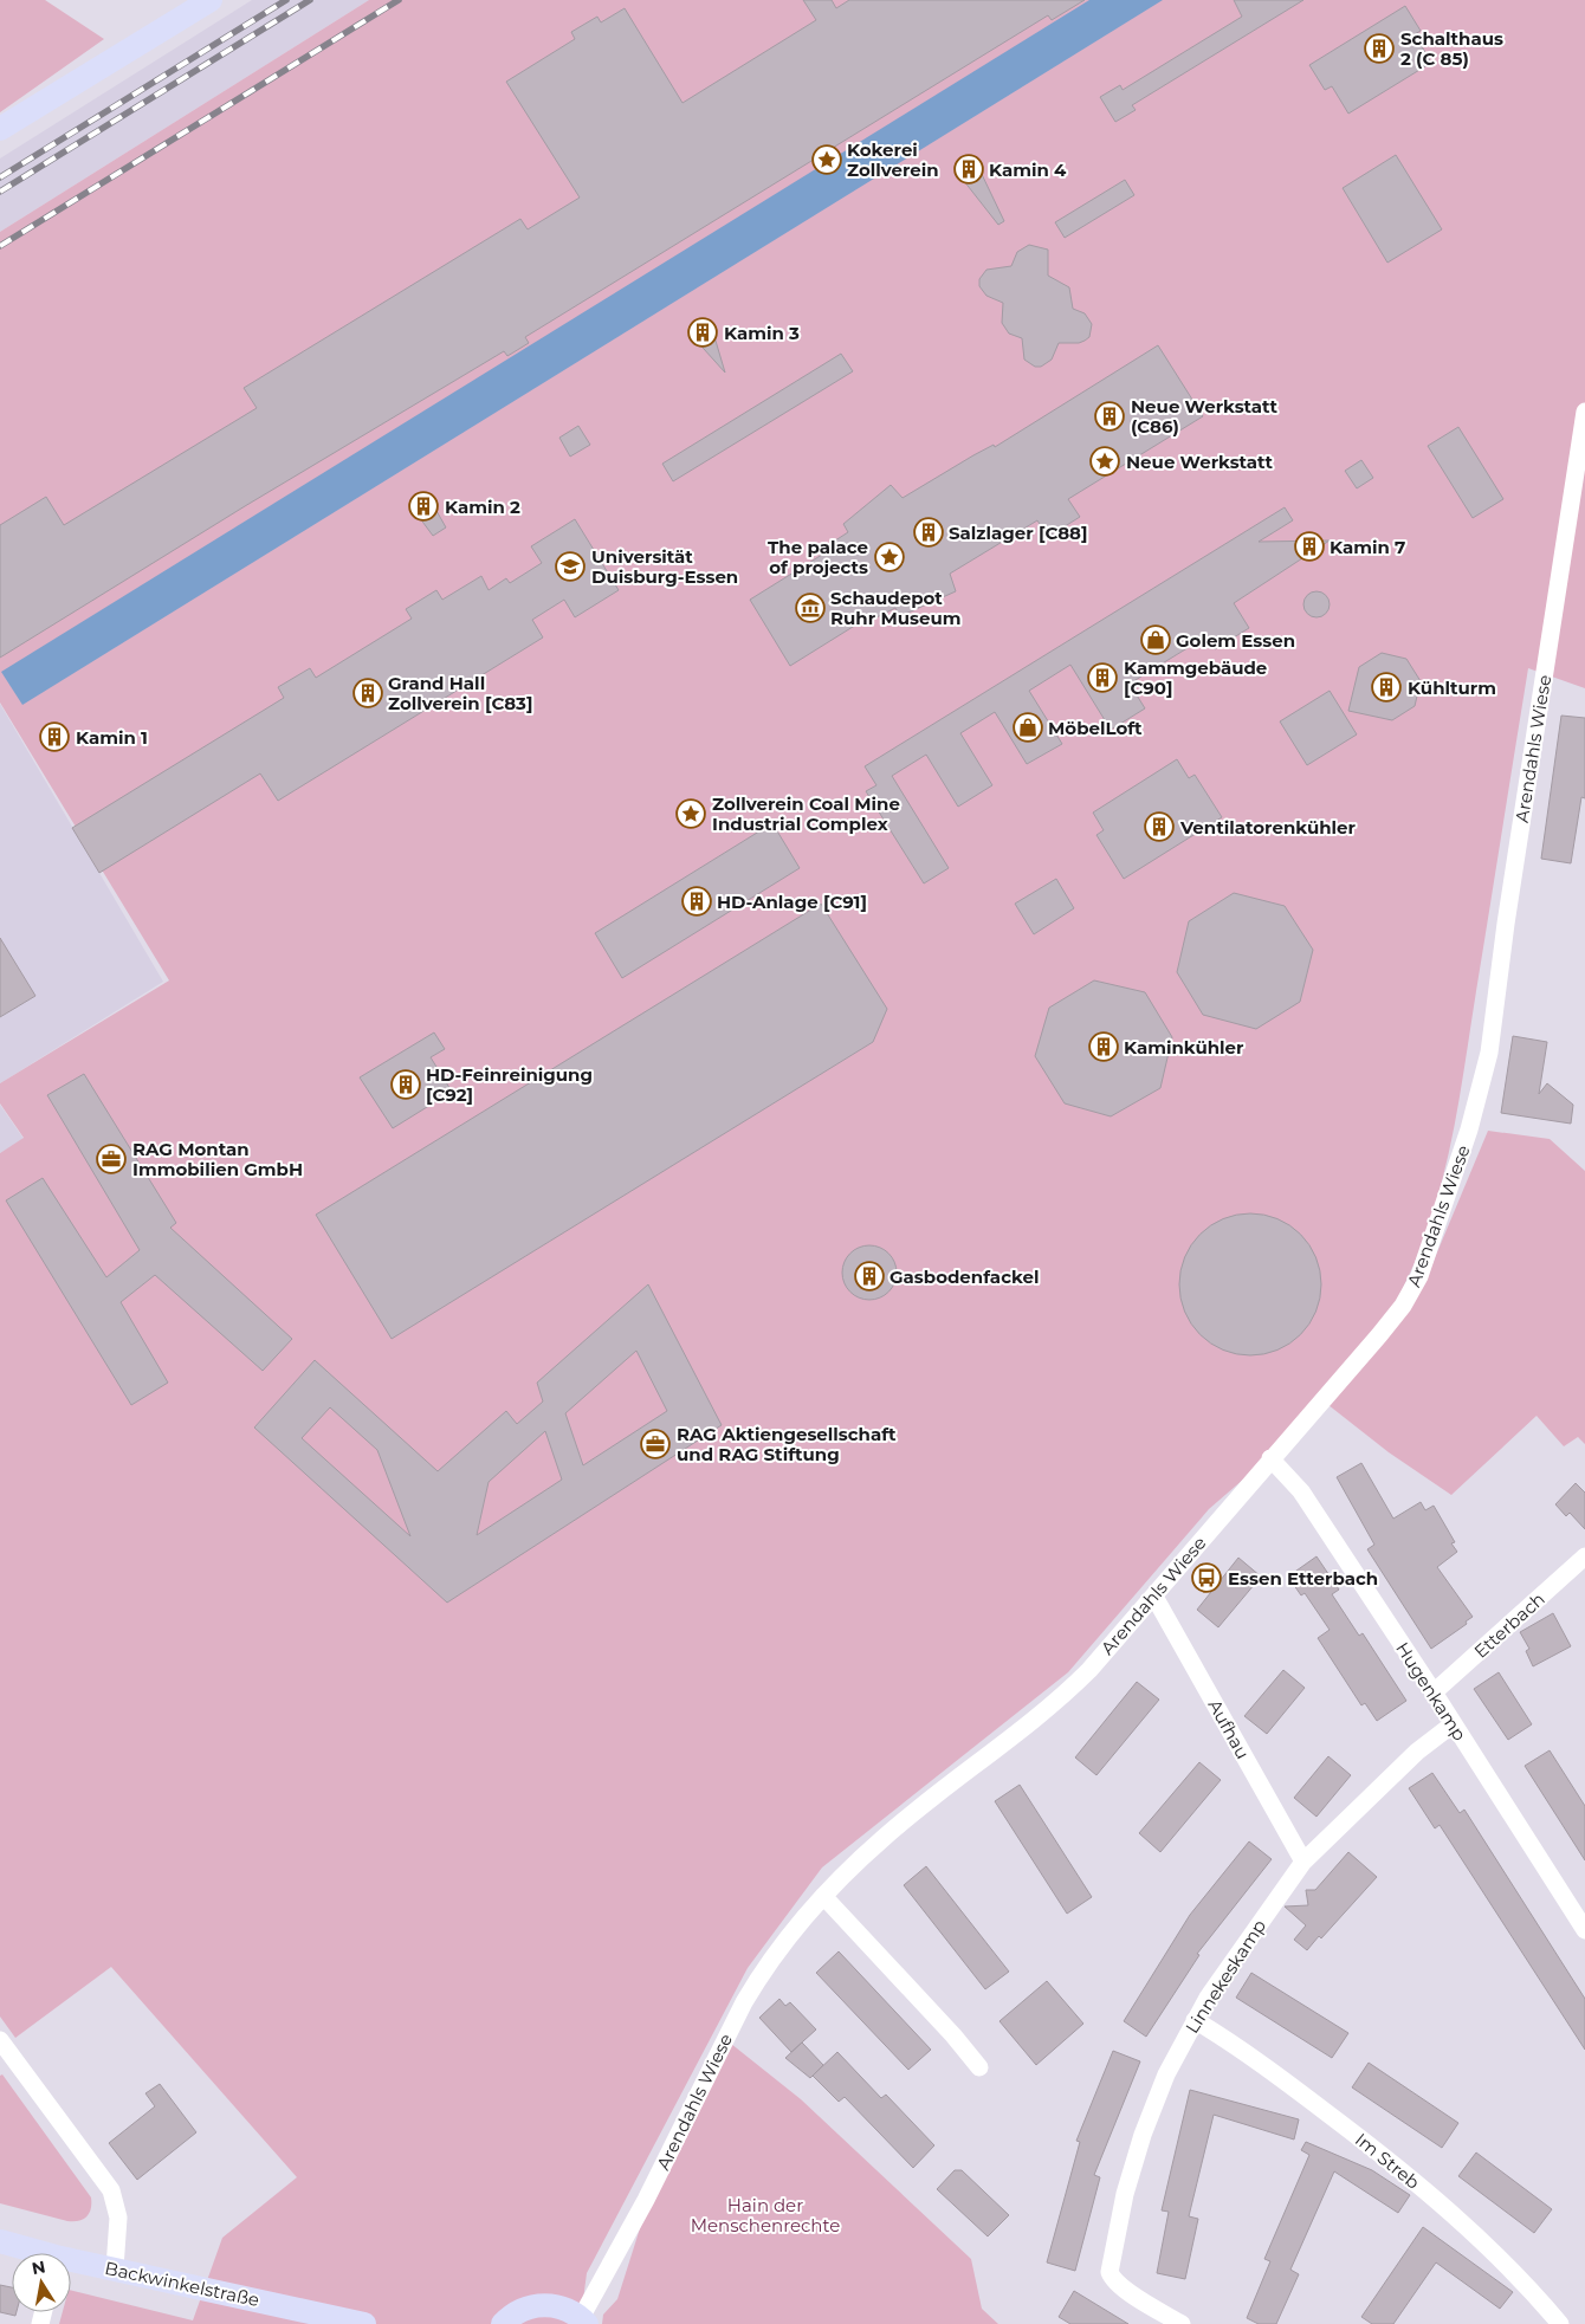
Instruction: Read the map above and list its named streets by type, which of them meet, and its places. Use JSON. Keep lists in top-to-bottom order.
{
  "streets": {
    "main road": ["Backwinkelstraße"],
    "street": [
      "Arendahls Wiese",
      "Etterbach",
      "Hugenkamp",
      "Aufhau",
      "Linnekeskamp",
      "Im Streb"
    ]
  },
  "crossings": [
    ["Arendahls Wiese", "Hugenkamp"],
    ["Arendahls Wiese", "Aufhau"],
    ["Etterbach", "Hugenkamp"],
    ["Hugenkamp", "Linnekeskamp"],
    ["Aufhau", "Linnekeskamp"],
    ["Linnekeskamp", "Im Streb"]
  ],
  "parks": ["Hain der Menschenrechte"],
  "places": {
    "building": [
      "Schalthaus 2 (C 85)",
      "Kamin 4",
      "Kamin 3",
      "Neue Werkstatt (C86)",
      "Kamin 2",
      "Salzlager [C88]",
      "Kamin 7",
      "Kammgebäude [C90]",
      "Kühlturm",
      "Grand Hall Zollverein [C83]",
      "Kamin 1",
      "Ventilatorenkühler",
      "HD-Anlage [C91]",
      "Kaminkühler",
      "HD-Feinreinigung [C92]",
      "Gasbodenfackel"
    ],
    "place": [
      "Kokerei Zollverein",
      "Neue Werkstatt",
      "The palace of projects",
      "Zollverein Coal Mine Industrial Complex"
    ],
    "school or university": ["Universität Duisburg-Essen"],
    "museum": ["Schaudepot Ruhr Museum"],
    "shop": ["Golem Essen", "MöbelLoft"],
    "office": ["RAG Montan Immobilien GmbH", "RAG Aktiengesellschaft und RAG Stiftung"],
    "bus stop": ["Essen Etterbach"]
  },
  "north": "top"
}
